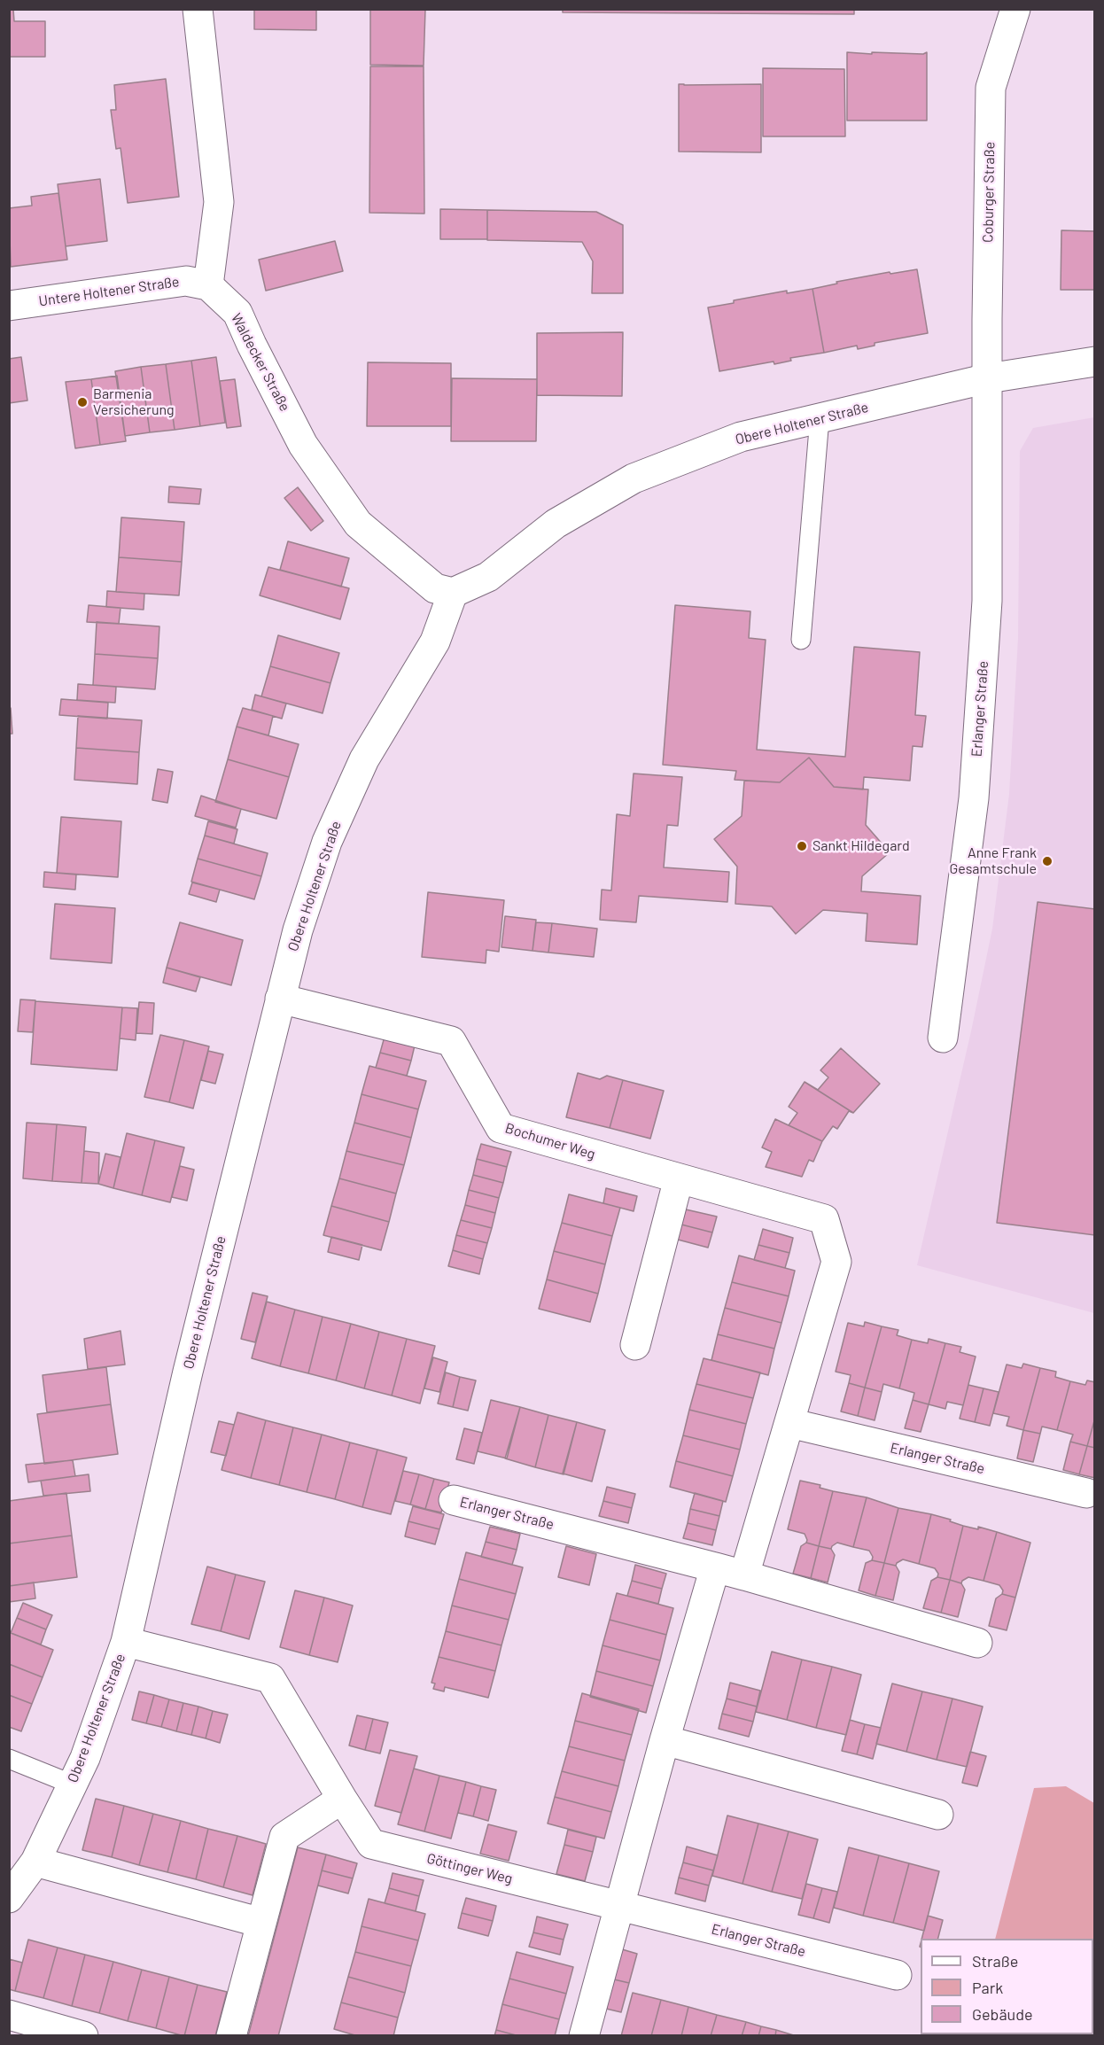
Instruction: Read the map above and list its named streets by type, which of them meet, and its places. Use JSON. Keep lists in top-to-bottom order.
{
  "streets": {
    "street": [
      "Coburger Straße",
      "Untere Holtener Straße",
      "Waldecker Straße",
      "Obere Holtener Straße",
      "Erlanger Straße",
      "Bochumer Weg",
      "Göttinger Weg"
    ]
  },
  "crossings": [
    ["Coburger Straße", "Obere Holtener Straße"],
    ["Coburger Straße", "Erlanger Straße"],
    ["Untere Holtener Straße", "Waldecker Straße"],
    ["Waldecker Straße", "Obere Holtener Straße"],
    ["Obere Holtener Straße", "Erlanger Straße"],
    ["Obere Holtener Straße", "Bochumer Weg"],
    ["Obere Holtener Straße", "Göttinger Weg"],
    ["Erlanger Straße", "Bochumer Weg"],
    ["Erlanger Straße", "Göttinger Weg"]
  ],
  "places": ["Barmenia Versicherung", "Sankt Hildegard", "Anne Frank Gesamtschule"],
  "legend": ["Straße", "Park", "Gebäude"]
}
